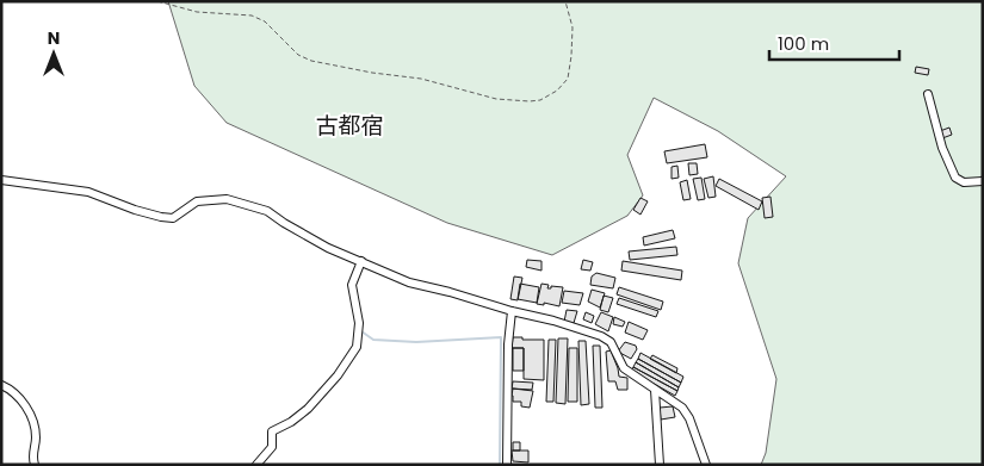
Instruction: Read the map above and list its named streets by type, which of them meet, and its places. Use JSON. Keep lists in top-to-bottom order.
{
  "districts": ["古都宿"],
  "scale_bar": "100 m",
  "north": "top"
}
